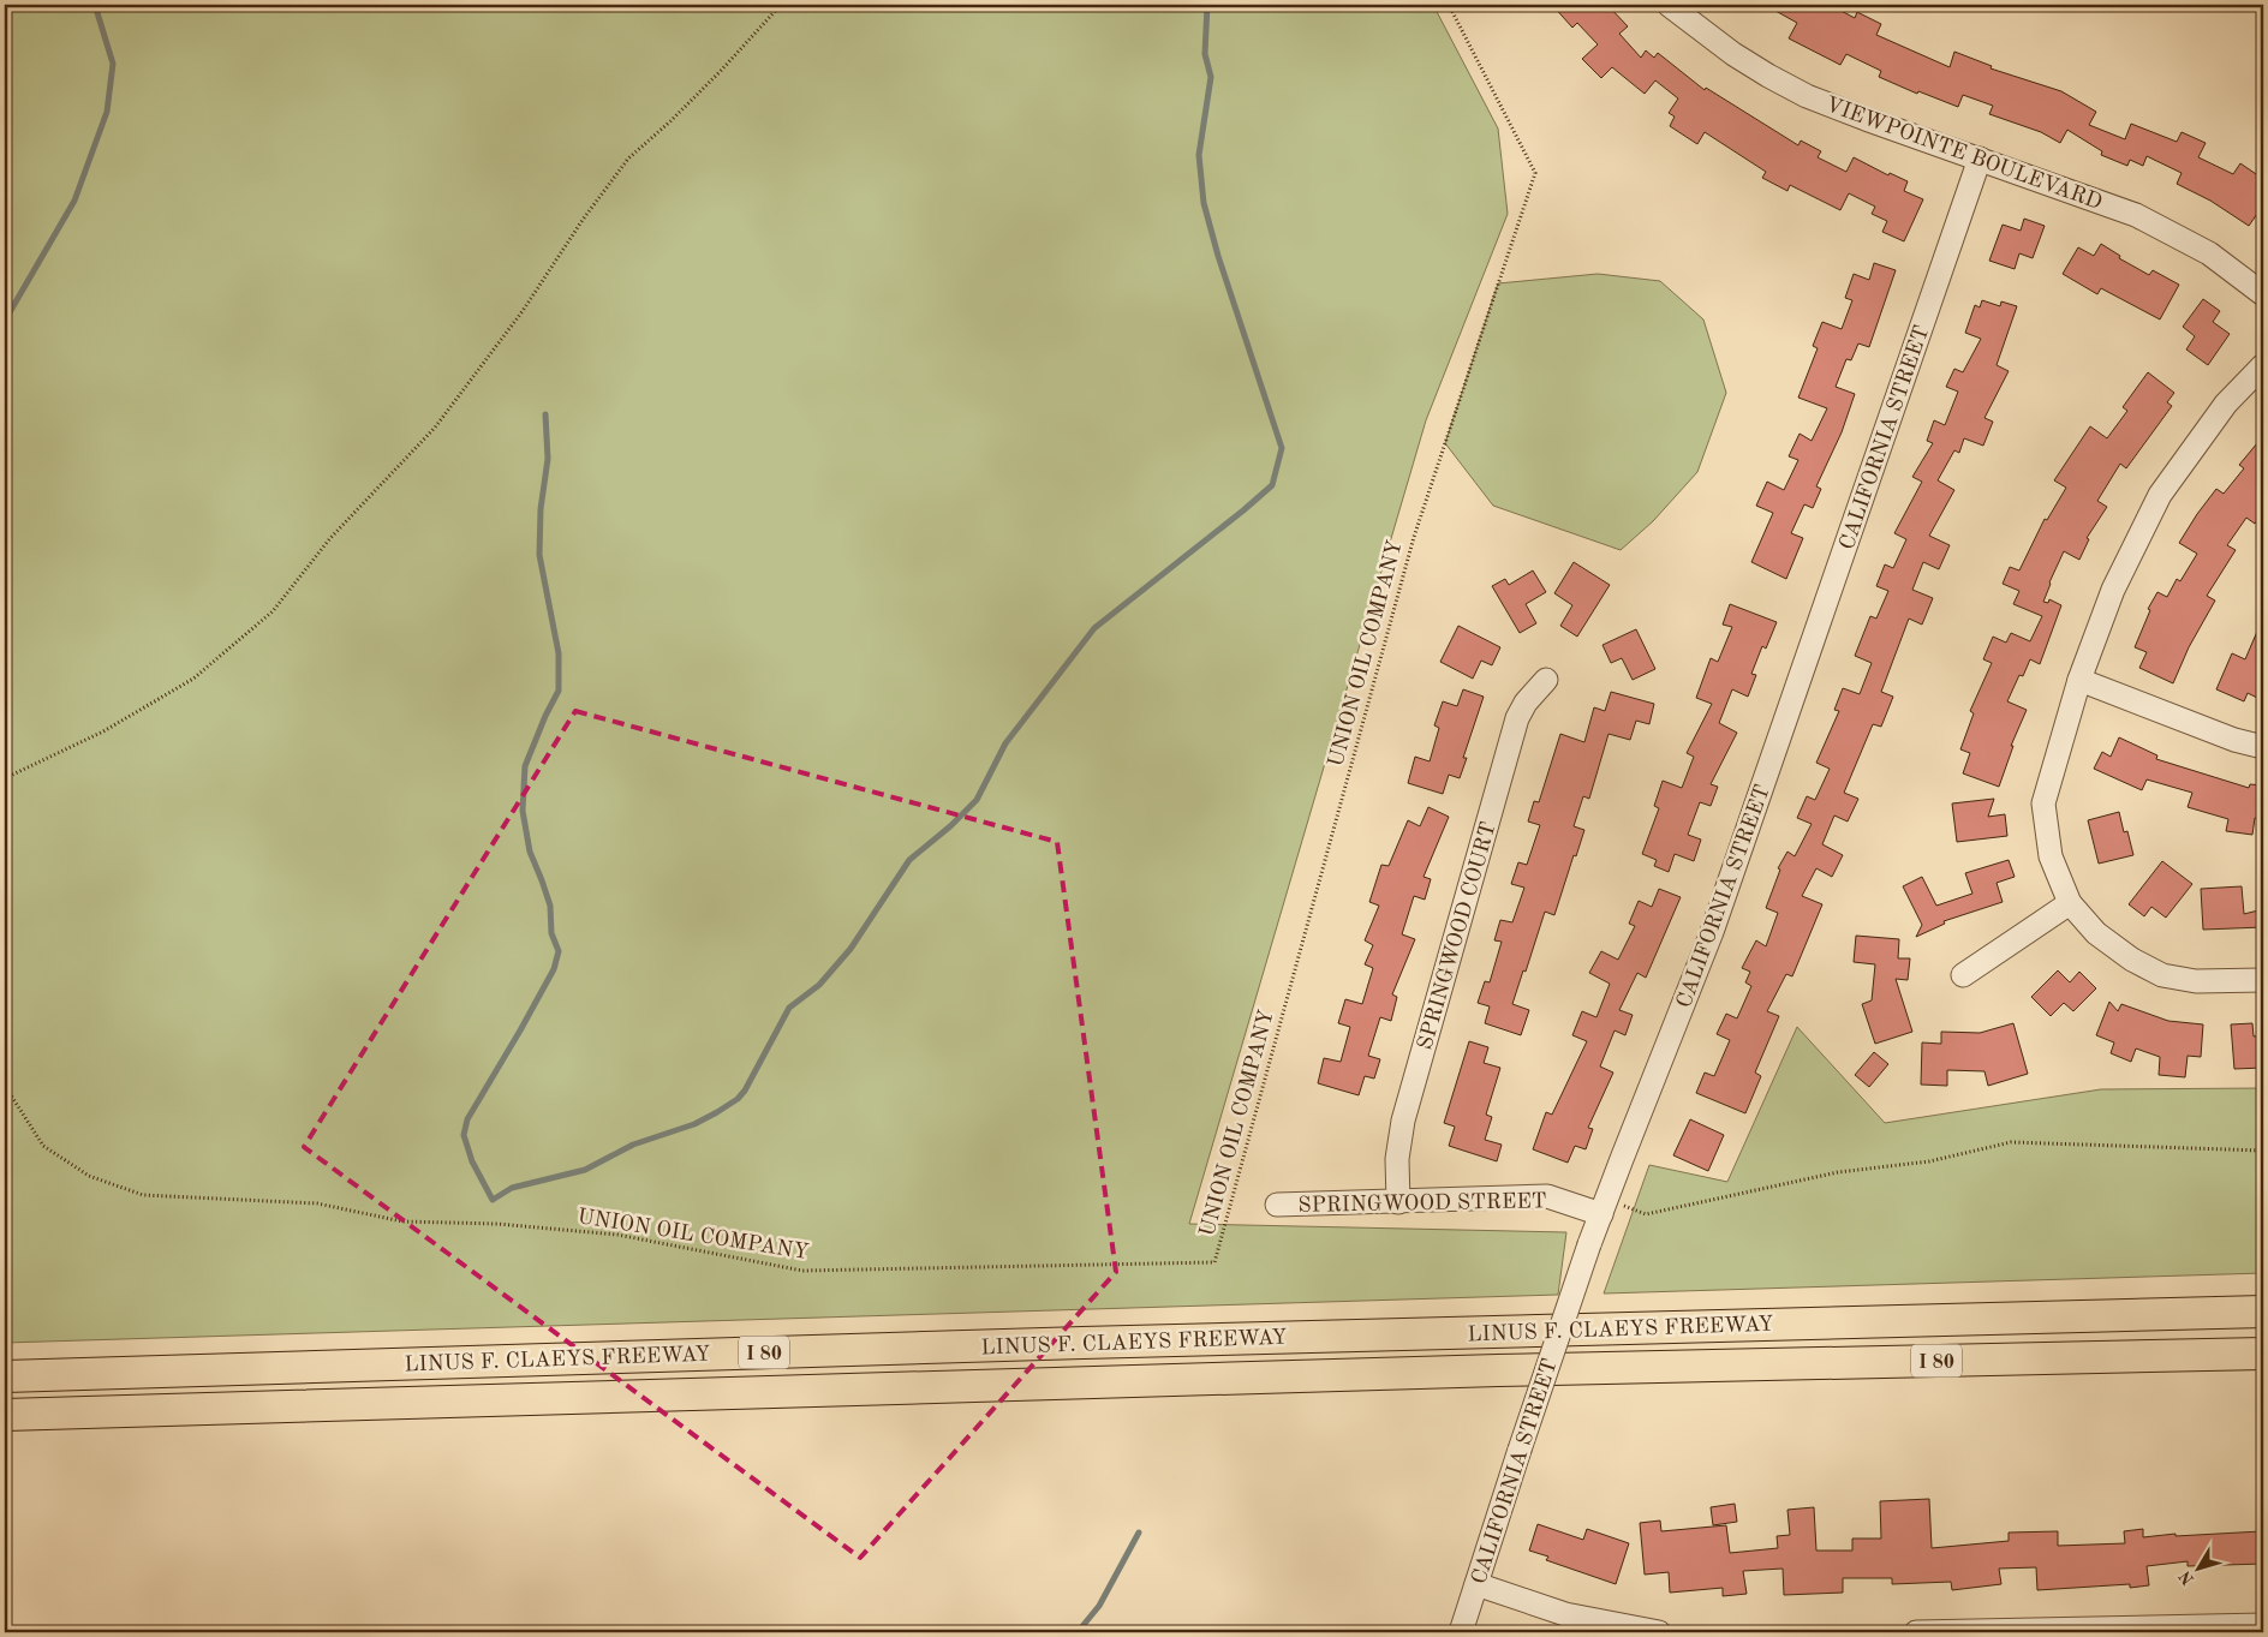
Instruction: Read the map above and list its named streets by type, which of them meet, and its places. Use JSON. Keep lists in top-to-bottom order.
{
  "streets": {
    "highway": ["LINUS F. CLAEYS FREEWAY", "I 80"],
    "street": [
      "VIEWPOINTE BOULEVARD",
      "CALIFORNIA STREET",
      "SPRINGWOOD COURT",
      "SPRINGWOOD STREET"
    ],
    "path": ["UNION OIL COMPANY"]
  },
  "crossings": [
    ["VIEWPOINTE BOULEVARD", "CALIFORNIA STREET"],
    ["CALIFORNIA STREET", "SPRINGWOOD STREET"],
    ["SPRINGWOOD COURT", "SPRINGWOOD STREET"]
  ],
  "north": "bottom left"
}
